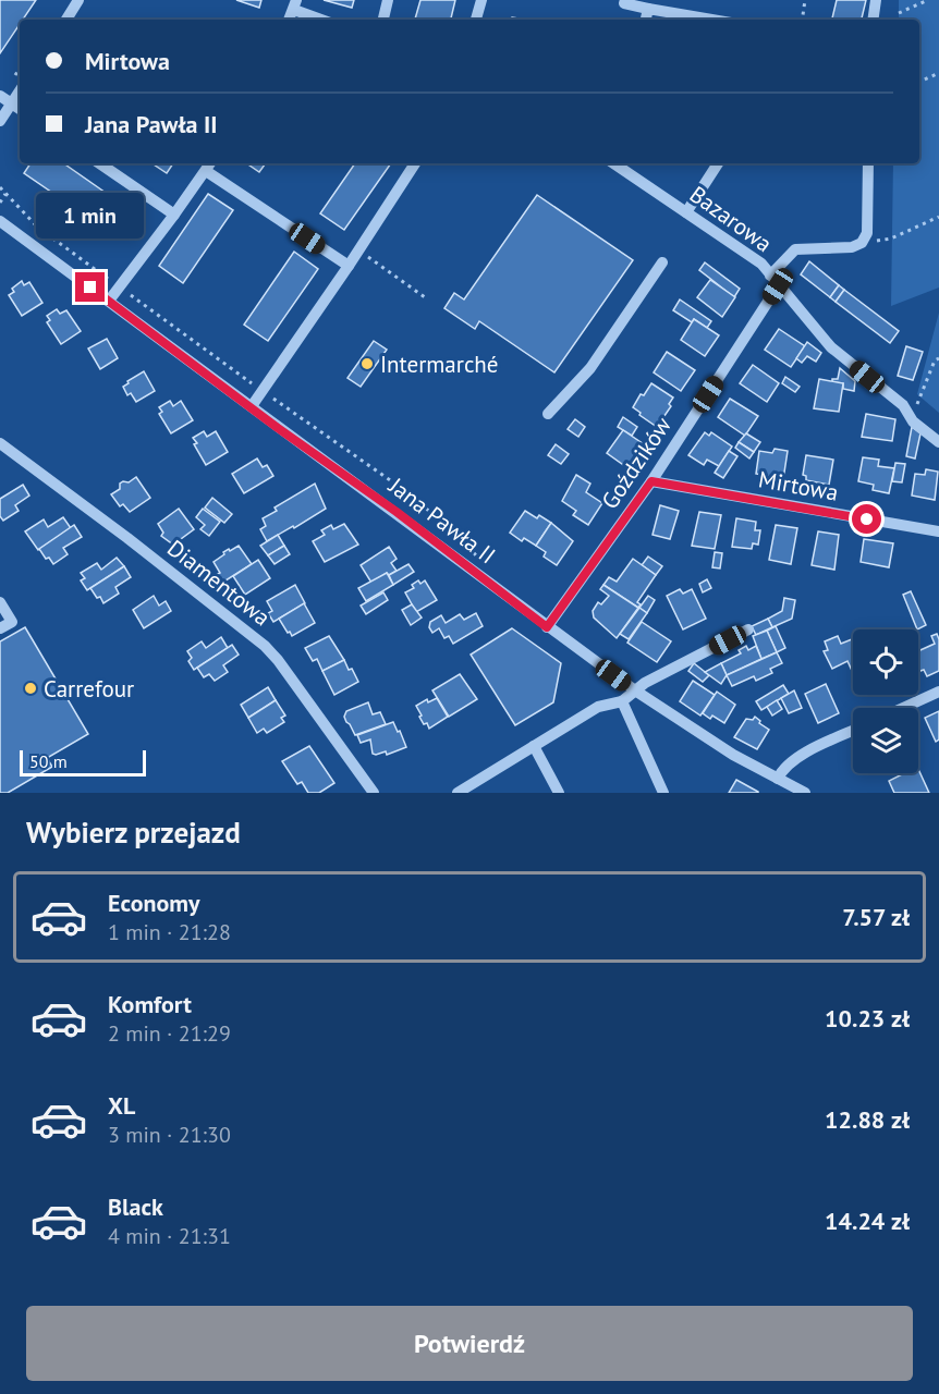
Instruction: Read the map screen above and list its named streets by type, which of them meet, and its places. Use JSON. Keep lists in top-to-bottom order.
{
  "streets": {
    "street": [
      "Bazarowa",
      "Goździków",
      "Mirtowa",
      "Jana Pawła II",
      "Diamentowa"
    ]
  },
  "crossings": [
    ["Bazarowa", "Goździków"],
    ["Goździków", "Mirtowa"],
    ["Goździków", "Jana Pawła II"]
  ],
  "places": ["Intermarché", "Carrefour"],
  "scale_bar": "50 m",
  "page": {
    "banner": ["Mirtowa", "Jana Pawła II"],
    "bubble": "1 min",
    "scale": "50 m",
    "heading": "Wybierz przejazd",
    "list": [
      {
        "name": "Economy",
        "note": "1 min · 21:28",
        "value": "7.57 zł"
      },
      {
        "name": "Komfort",
        "note": "2 min · 21:29",
        "value": "10.23 zł"
      },
      {
        "name": "XL",
        "note": "3 min · 21:30",
        "value": "12.88 zł"
      },
      {
        "name": "Black",
        "note": "4 min · 21:31",
        "value": "14.24 zł"
      }
    ],
    "buttons": "Potwierdź"
  }
}
